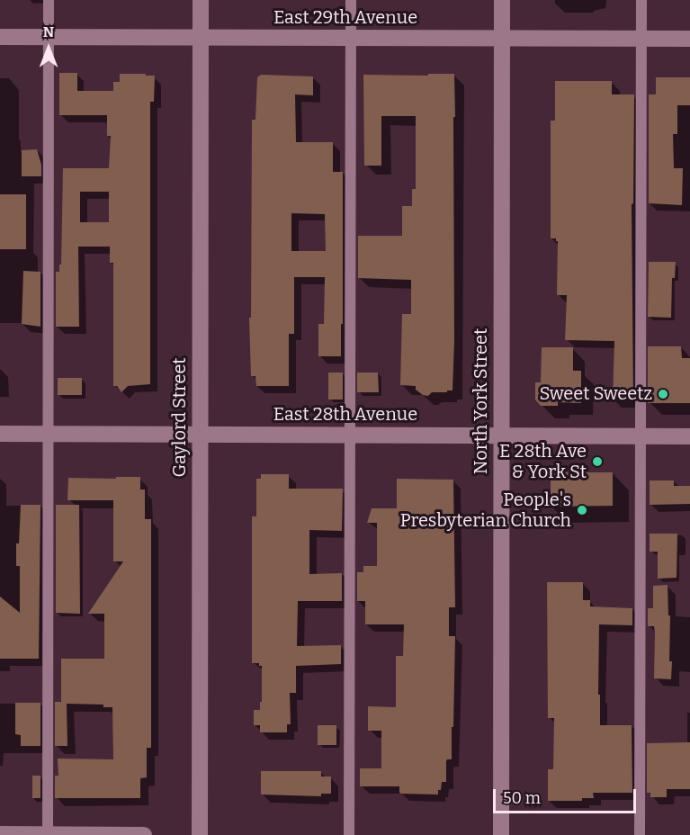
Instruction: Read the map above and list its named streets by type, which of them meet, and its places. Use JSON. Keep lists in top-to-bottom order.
{
  "streets": {
    "street": [
      "East 29th Avenue",
      "North York Street",
      "East 28th Avenue",
      "Gaylord Street"
    ]
  },
  "crossings": [
    ["East 29th Avenue", "North York Street"],
    ["East 29th Avenue", "Gaylord Street"],
    ["North York Street", "East 28th Avenue"],
    ["East 28th Avenue", "Gaylord Street"]
  ],
  "places": ["Sweet Sweetz", "E 28th Ave & York St", "People's Presbyterian Church"],
  "scale_bar": "50 m",
  "north": "top"
}
